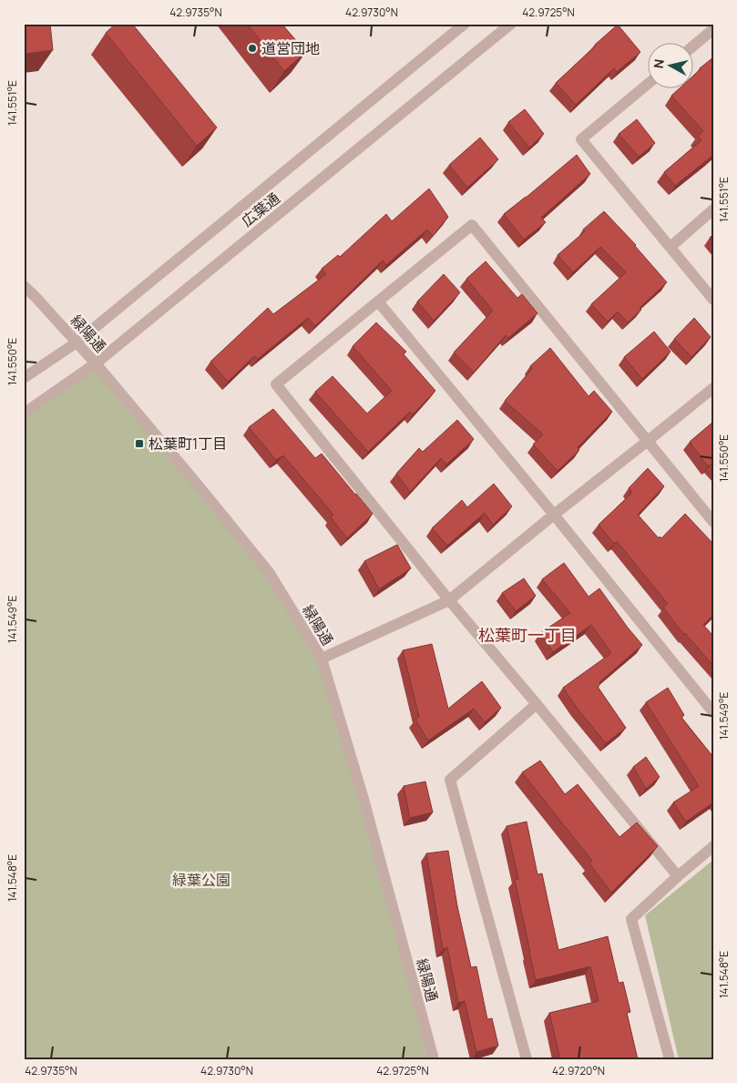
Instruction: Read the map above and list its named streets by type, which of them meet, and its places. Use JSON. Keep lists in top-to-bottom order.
{
  "streets": {
    "street": ["広葉通", "緑陽通"]
  },
  "crossings": [
    ["広葉通", "緑陽通"]
  ],
  "districts": ["松葉町一丁目"],
  "parks": ["緑葉公園"],
  "places": {
    "other": ["道営団地"],
    "transit": ["松葉町1丁目"]
  },
  "north": "left",
  "coordinates": [
    "42.9735°N",
    "42.9730°N",
    "42.9725°N",
    "141.551°E",
    "141.550°E",
    "141.549°E",
    "141.548°E",
    "42.9720°N"
  ]
}
